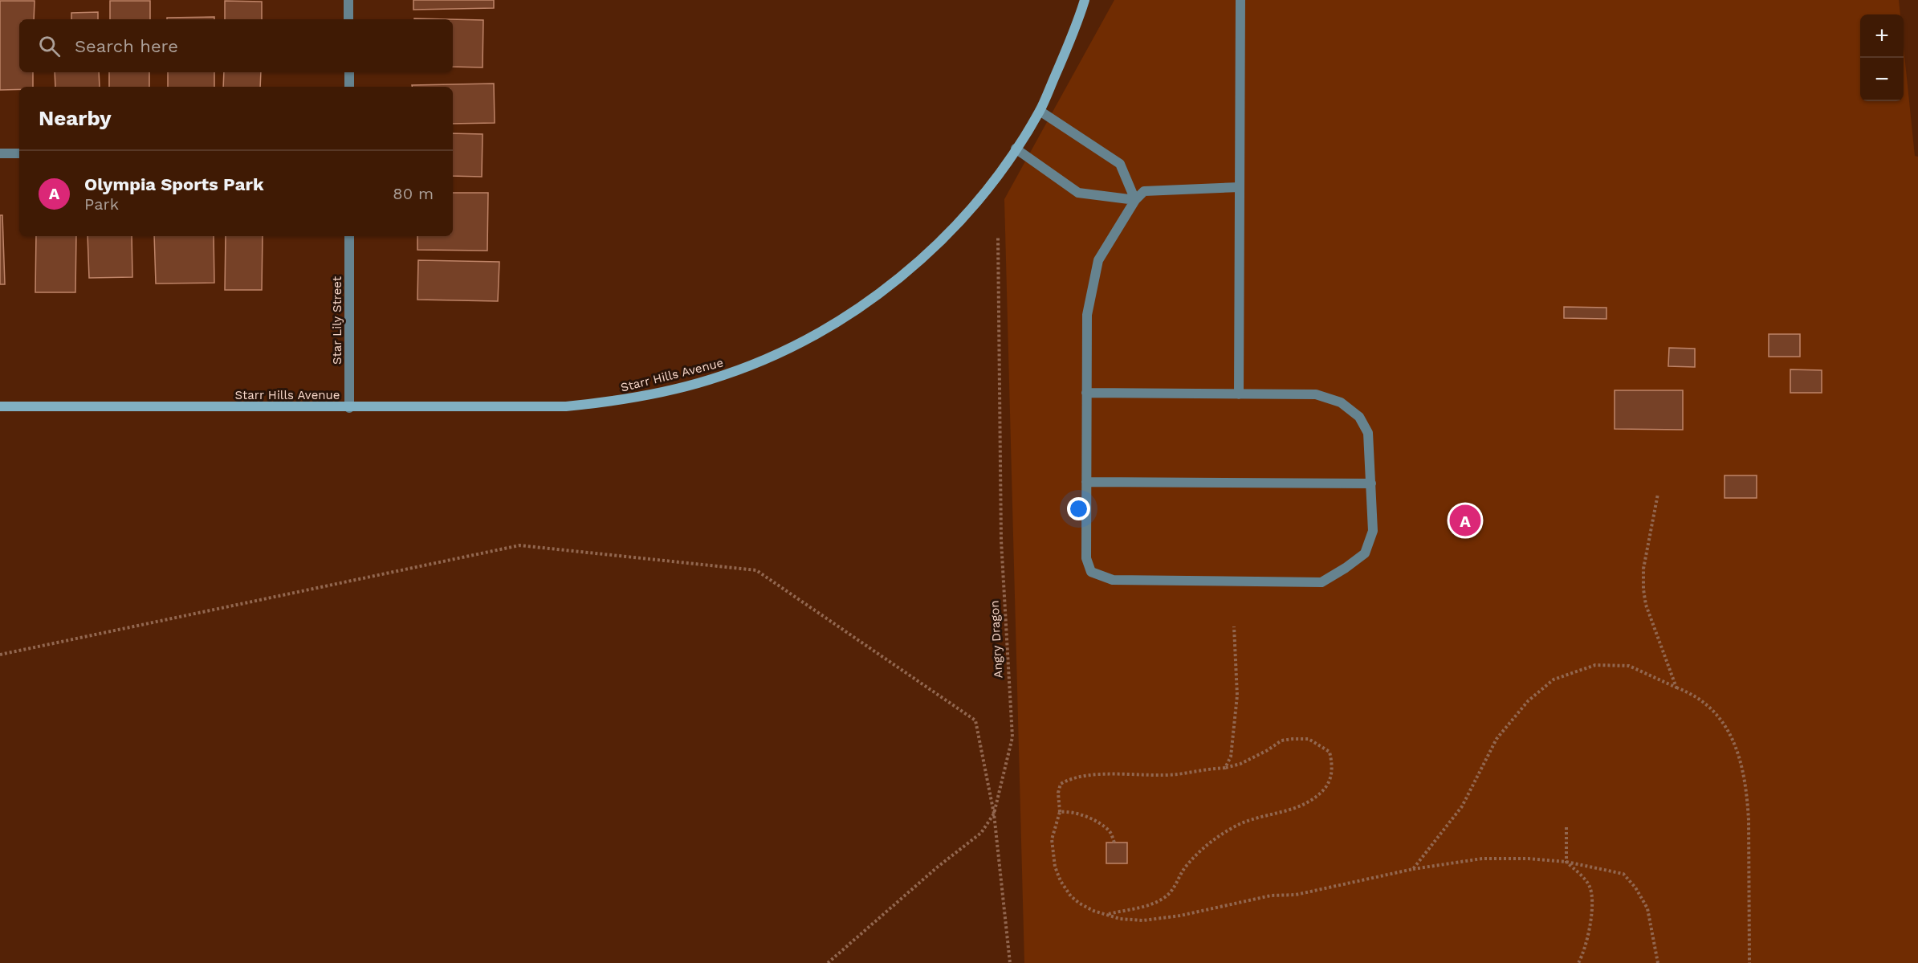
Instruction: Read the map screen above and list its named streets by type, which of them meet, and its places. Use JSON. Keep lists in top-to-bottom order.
{
  "streets": {
    "street": ["Star Lily Street", "Starr Hills Avenue"],
    "path": ["Angry Dragon"]
  },
  "crossings": [
    ["Star Lily Street", "Starr Hills Avenue"]
  ],
  "page": {
    "map_buttons": ["+", "−"],
    "search": "Search here",
    "heading": "Nearby",
    "list": [
      {
        "mark": "A",
        "name": "Olympia Sports Park",
        "note": "Park",
        "value": "80 m"
      }
    ],
    "pins": "A"
  }
}
